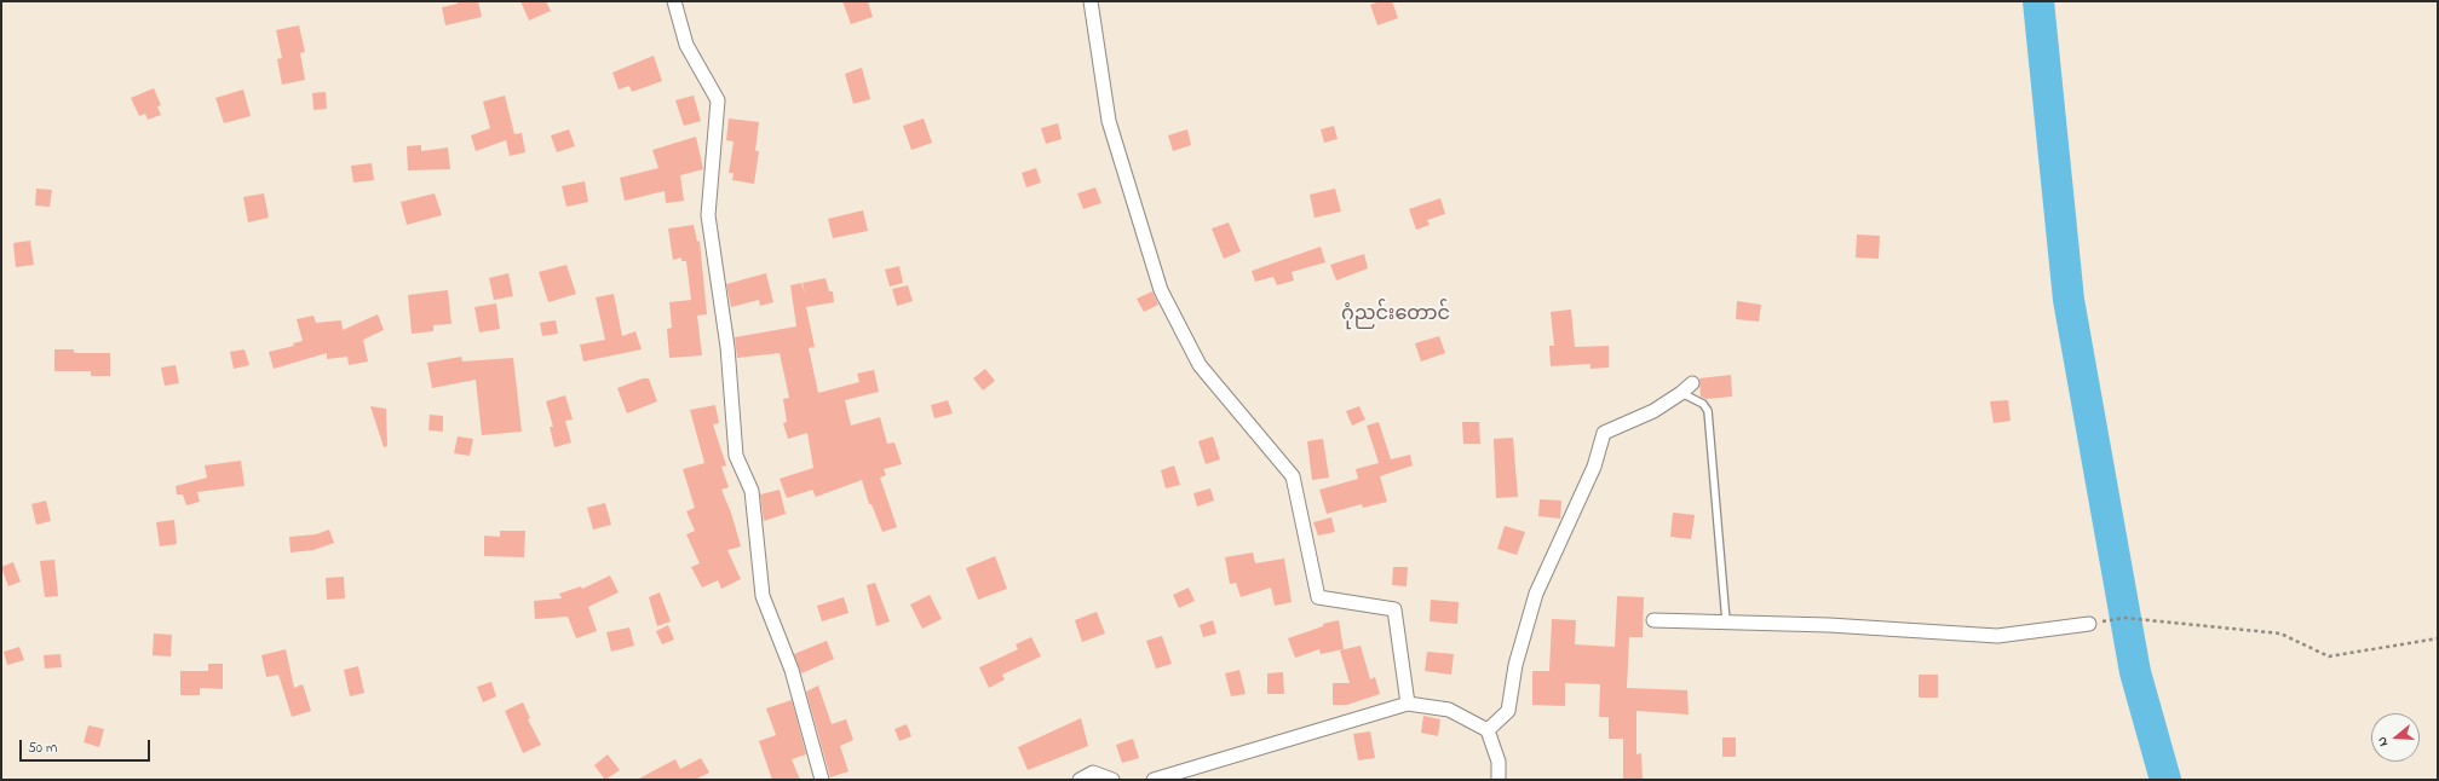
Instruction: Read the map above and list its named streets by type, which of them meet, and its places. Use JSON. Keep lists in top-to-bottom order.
{
  "districts": ["ဂုံညင်းတောင်"],
  "scale_bar": "50 m",
  "north": "left"
}
